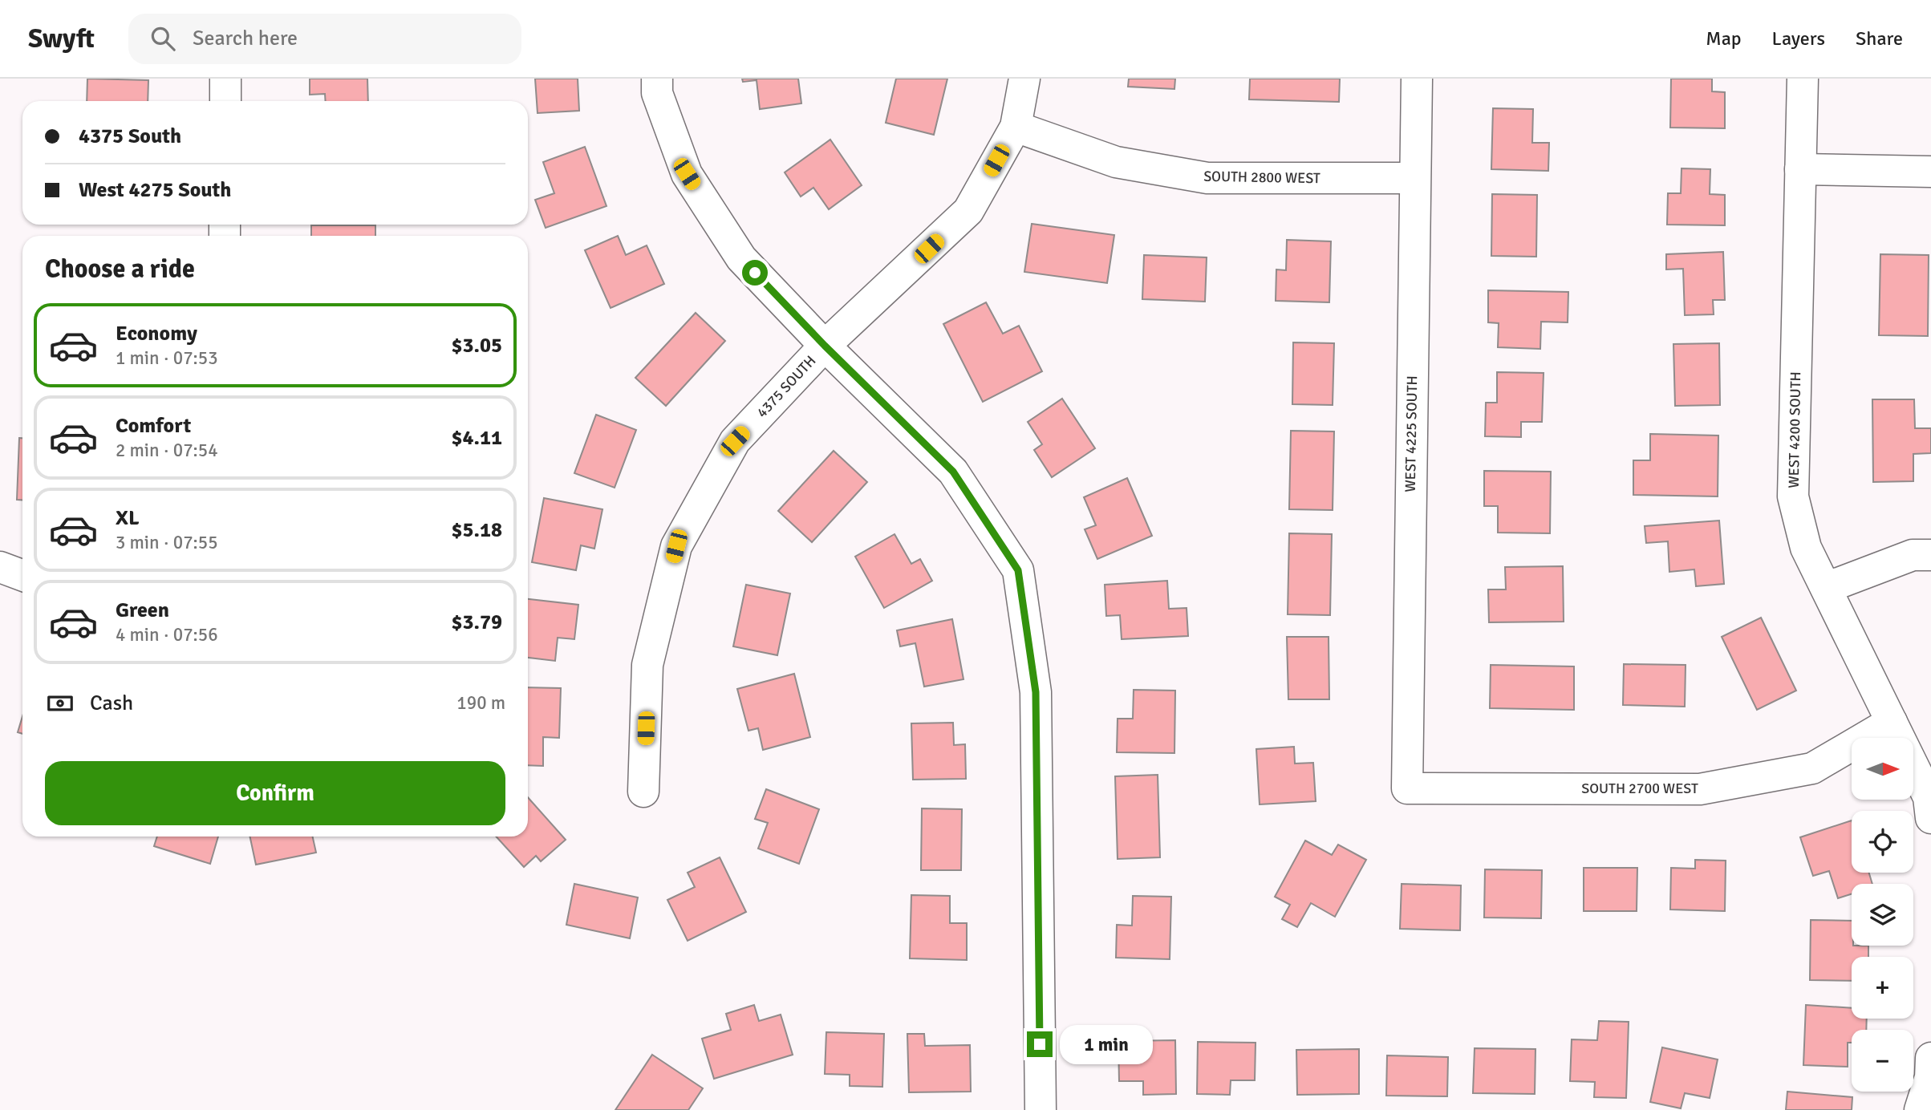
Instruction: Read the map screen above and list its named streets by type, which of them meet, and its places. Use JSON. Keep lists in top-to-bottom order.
{
  "streets": {
    "street": [
      "SOUTH 2800 WEST",
      "4375 SOUTH",
      "WEST 4200 SOUTH",
      "WEST 4225 SOUTH",
      "SOUTH 2700 WEST"
    ]
  },
  "crossings": [
    ["SOUTH 2800 WEST", "WEST 4225 SOUTH"],
    ["WEST 4200 SOUTH", "SOUTH 2700 WEST"],
    ["WEST 4225 SOUTH", "SOUTH 2700 WEST"]
  ],
  "north": "right",
  "page": {
    "header": "Swyft",
    "search": "Search here",
    "nav": ["Map", "Layers", "Share"],
    "banner": ["4375 South", "West 4275 South"],
    "heading": "Choose a ride",
    "list": [
      {
        "name": "Economy",
        "note": "1 min · 07:53",
        "value": "$3.05"
      },
      {
        "name": "Comfort",
        "note": "2 min · 07:54",
        "value": "$4.11"
      },
      {
        "name": "XL",
        "note": "3 min · 07:55",
        "value": "$5.18"
      },
      {
        "name": "Green",
        "note": "4 min · 07:56",
        "value": "$3.79"
      }
    ],
    "pay": ["Cash", "190 m"],
    "map_buttons": ["+", "−"],
    "buttons": "Confirm",
    "bubble": "1 min"
  }
}
